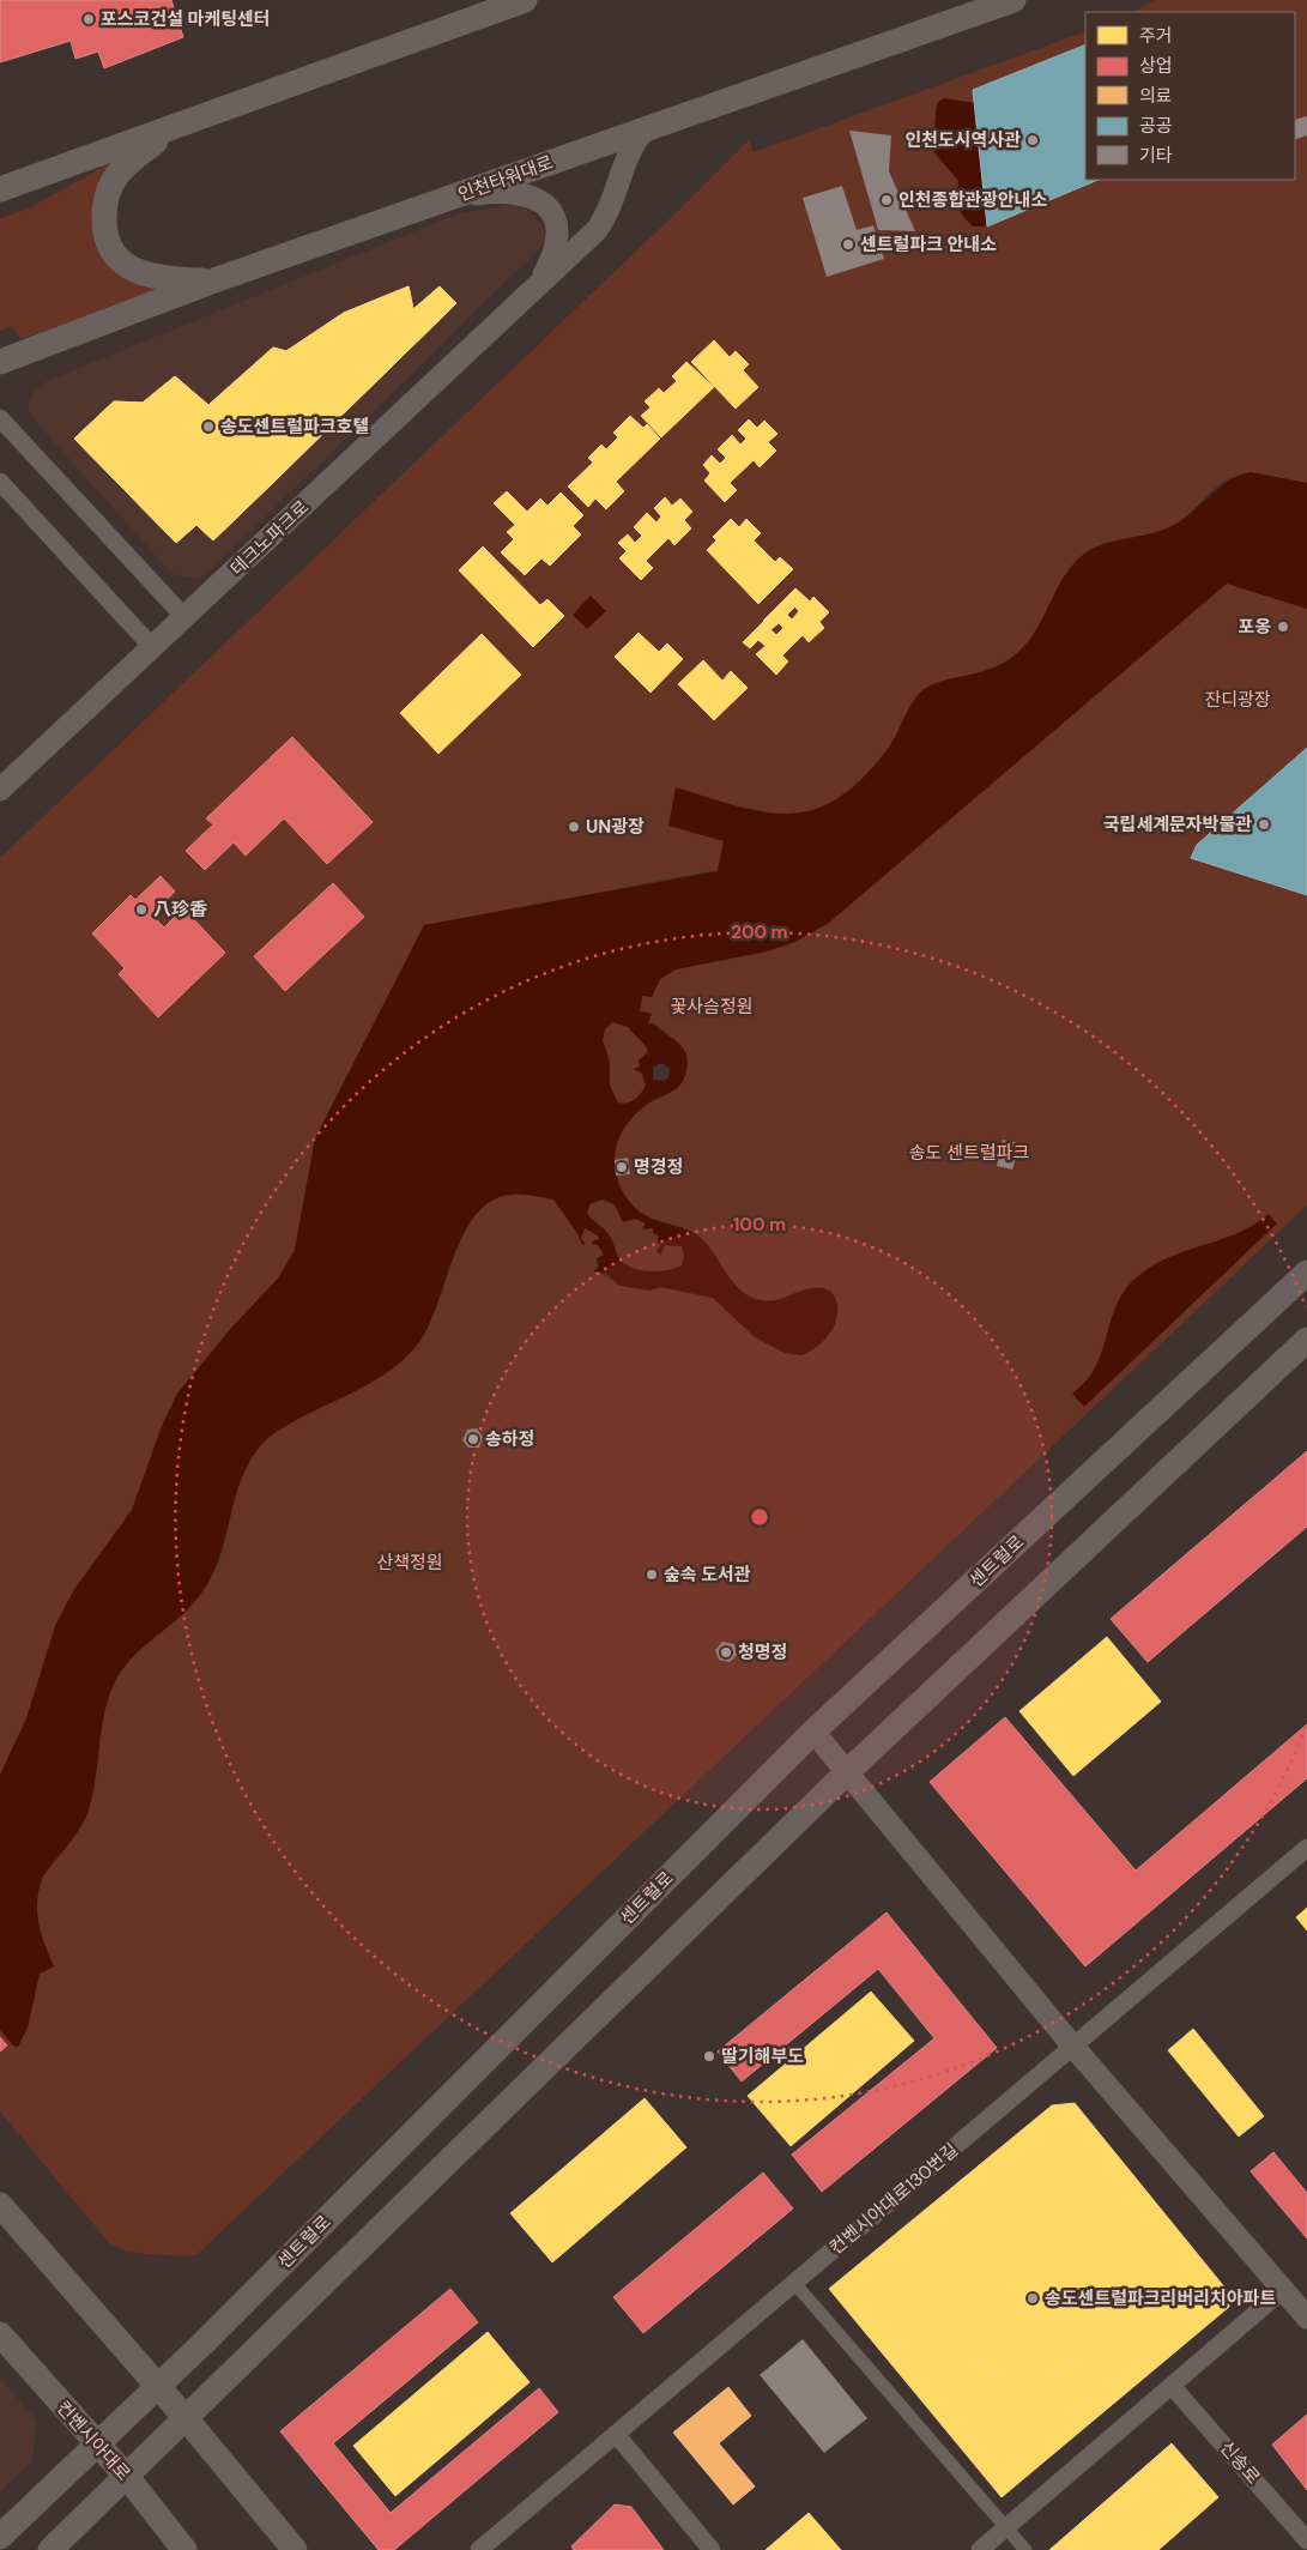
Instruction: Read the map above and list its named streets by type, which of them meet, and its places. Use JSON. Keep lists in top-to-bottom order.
{
  "streets": {
    "main road": ["인천타워대로", "센트럴로", "컨벤시아대로"],
    "street": ["테크노파크로", "컨벤시아대로130번길", "신송로"]
  },
  "crossings": [
    ["인천타워대로", "테크노파크로"],
    ["센트럴로", "컨벤시아대로"]
  ],
  "parks": [
    "잔디광장",
    "꽃사슴정원",
    "송도 센트럴파크",
    "산책정원"
  ],
  "places": [
    "포스코건설 마케팅센터",
    "인천도시역사관",
    "인천종합관광안내소",
    "센트럴파크 안내소",
    "송도센트럴파크호텔",
    "포옹",
    "국립세계문자박물관",
    "UN광장",
    "八珍香",
    "명경정",
    "송하정",
    "숲속 도서관",
    "청명정",
    "딸기해부도",
    "송도센트럴파크리버리치아파트"
  ],
  "legend": [
    "주거",
    "상업",
    "의료",
    "공공",
    "기타"
  ],
  "rings": ["200 m", "100 m"]
}
